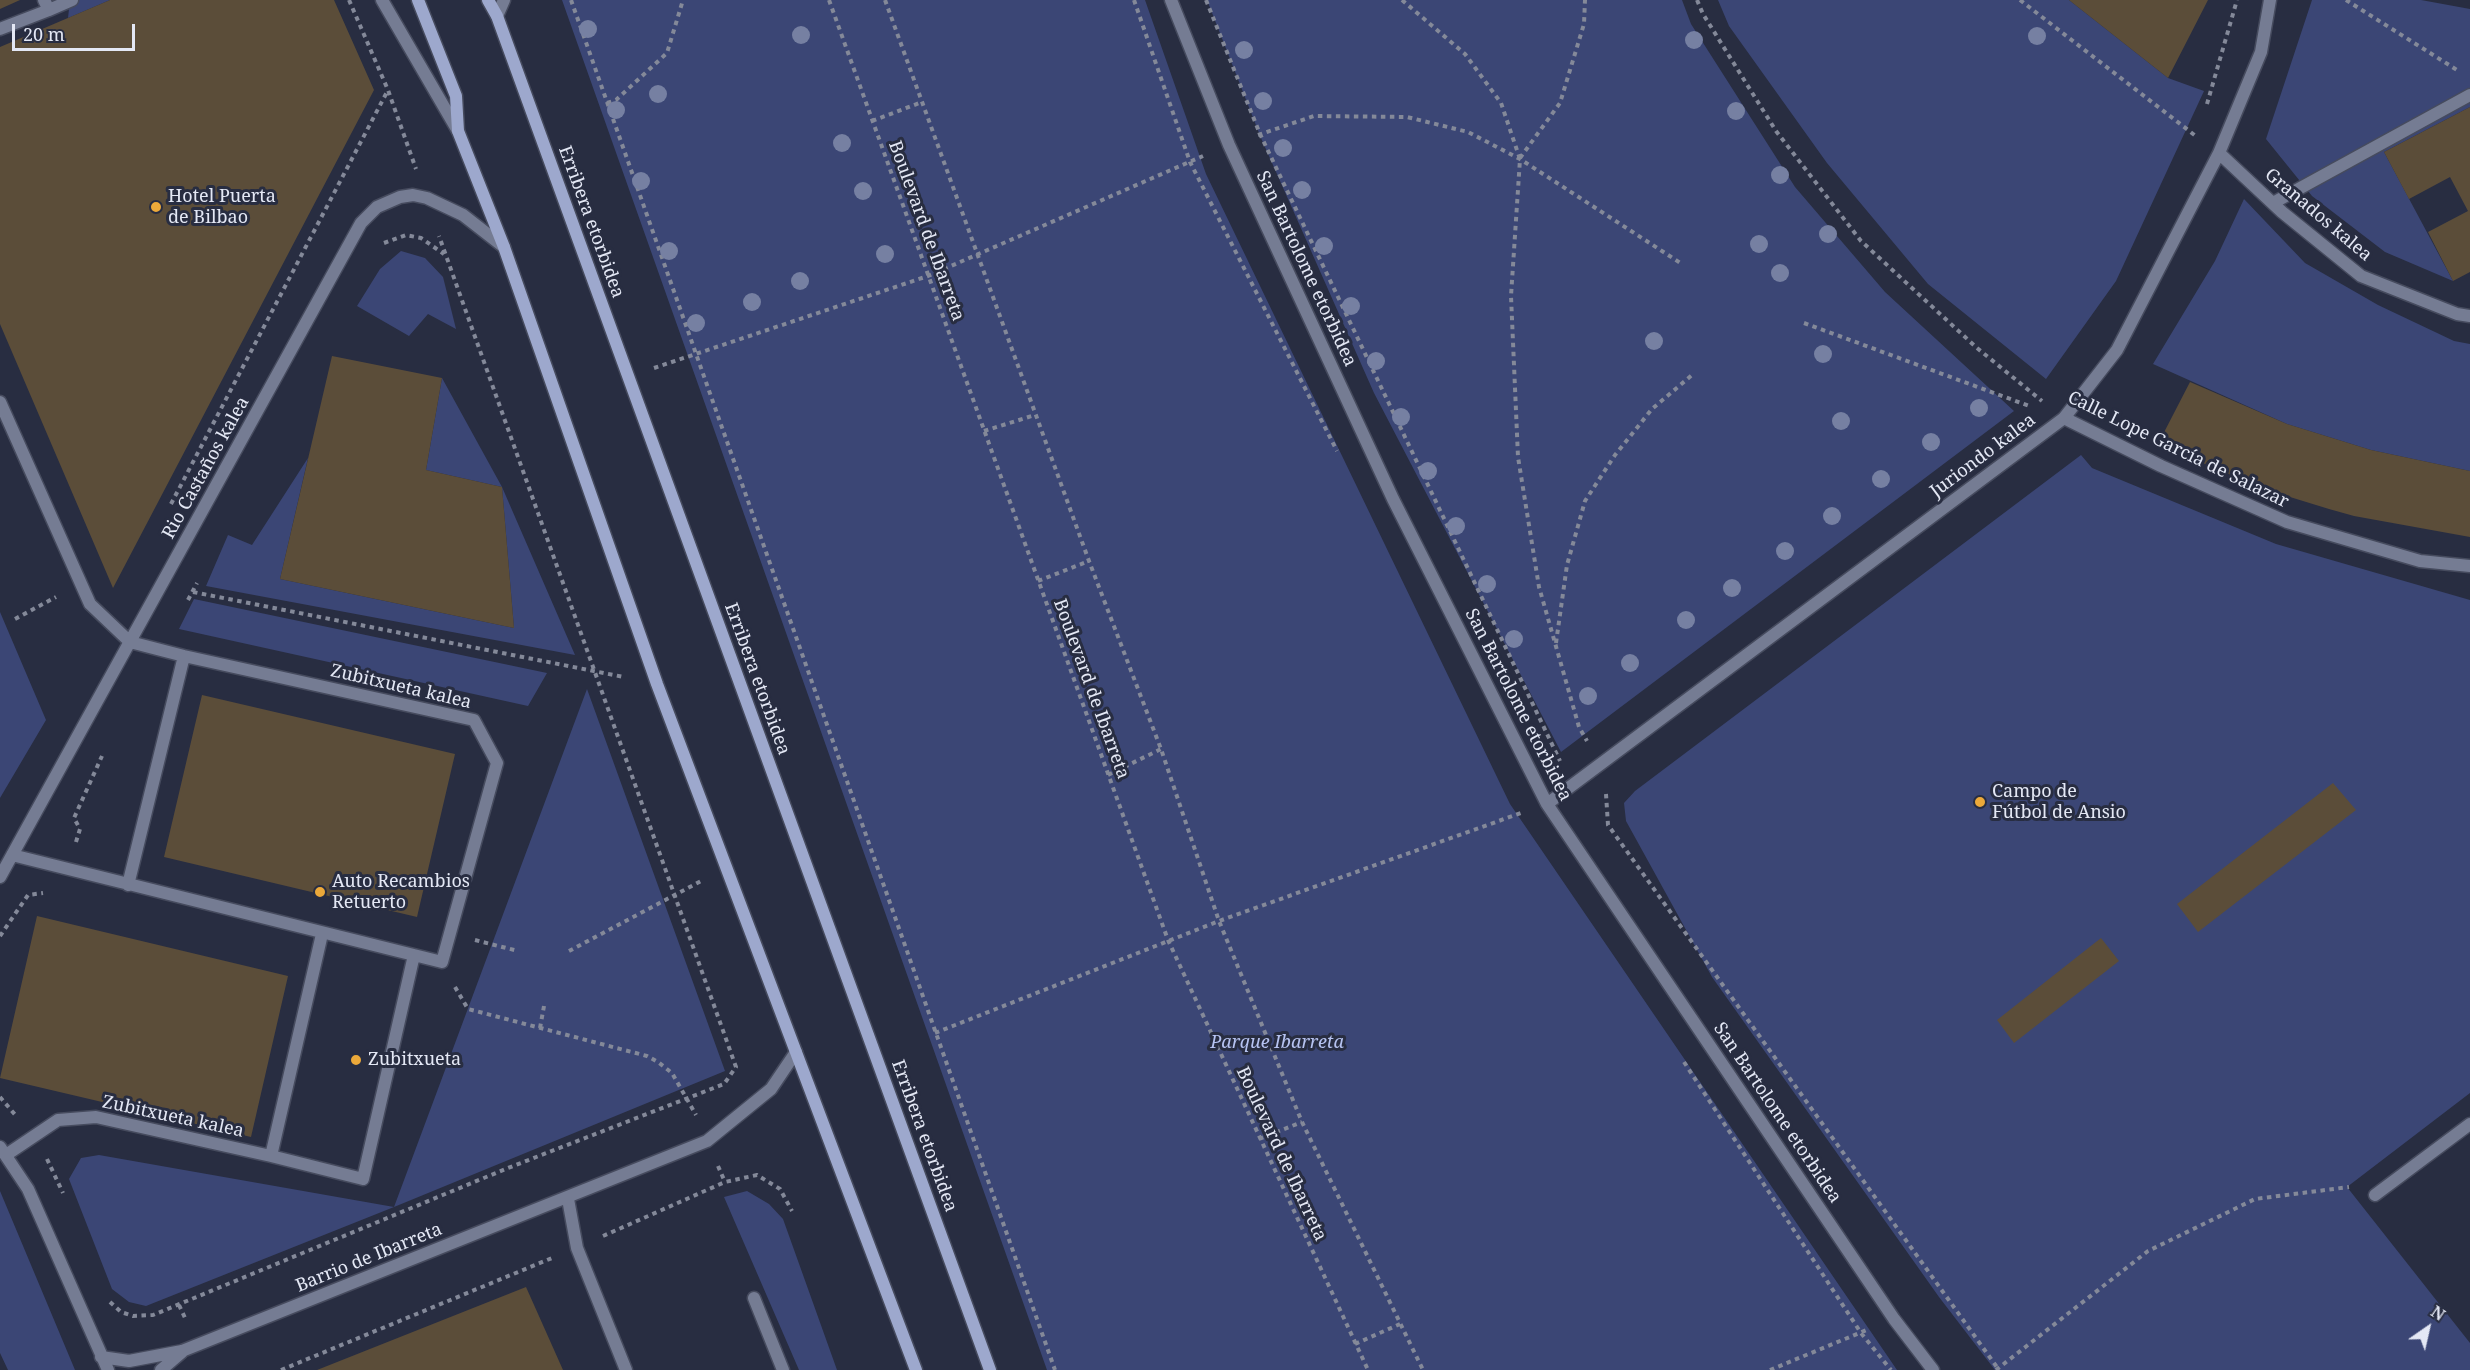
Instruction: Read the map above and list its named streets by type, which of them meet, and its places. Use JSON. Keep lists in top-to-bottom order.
{
  "streets": {
    "main road": ["Erribera etorbidea"],
    "street": [
      "Granados kalea",
      "San Bartolome etorbidea",
      "Calle Lope García de Salazar",
      "Juriondo kalea",
      "Rio Castaños kalea",
      "Zubitxueta kalea",
      "Barrio de Ibarreta"
    ],
    "path": ["Boulevard de Ibarreta"]
  },
  "crossings": [
    ["Granados kalea", "Juriondo kalea"],
    ["San Bartolome etorbidea", "Juriondo kalea"],
    ["Calle Lope García de Salazar", "Juriondo kalea"],
    ["Rio Castaños kalea", "Zubitxueta kalea"],
    ["Zubitxueta kalea", "Barrio de Ibarreta"]
  ],
  "parks": ["Parque Ibarreta"],
  "places": [
    "Hotel Puerta de Bilbao",
    "Campo de Fútbol de Ansio",
    "Auto Recambios Retuerto",
    "Zubitxueta"
  ],
  "scale_bar": "20 m",
  "north": "top right"
}
